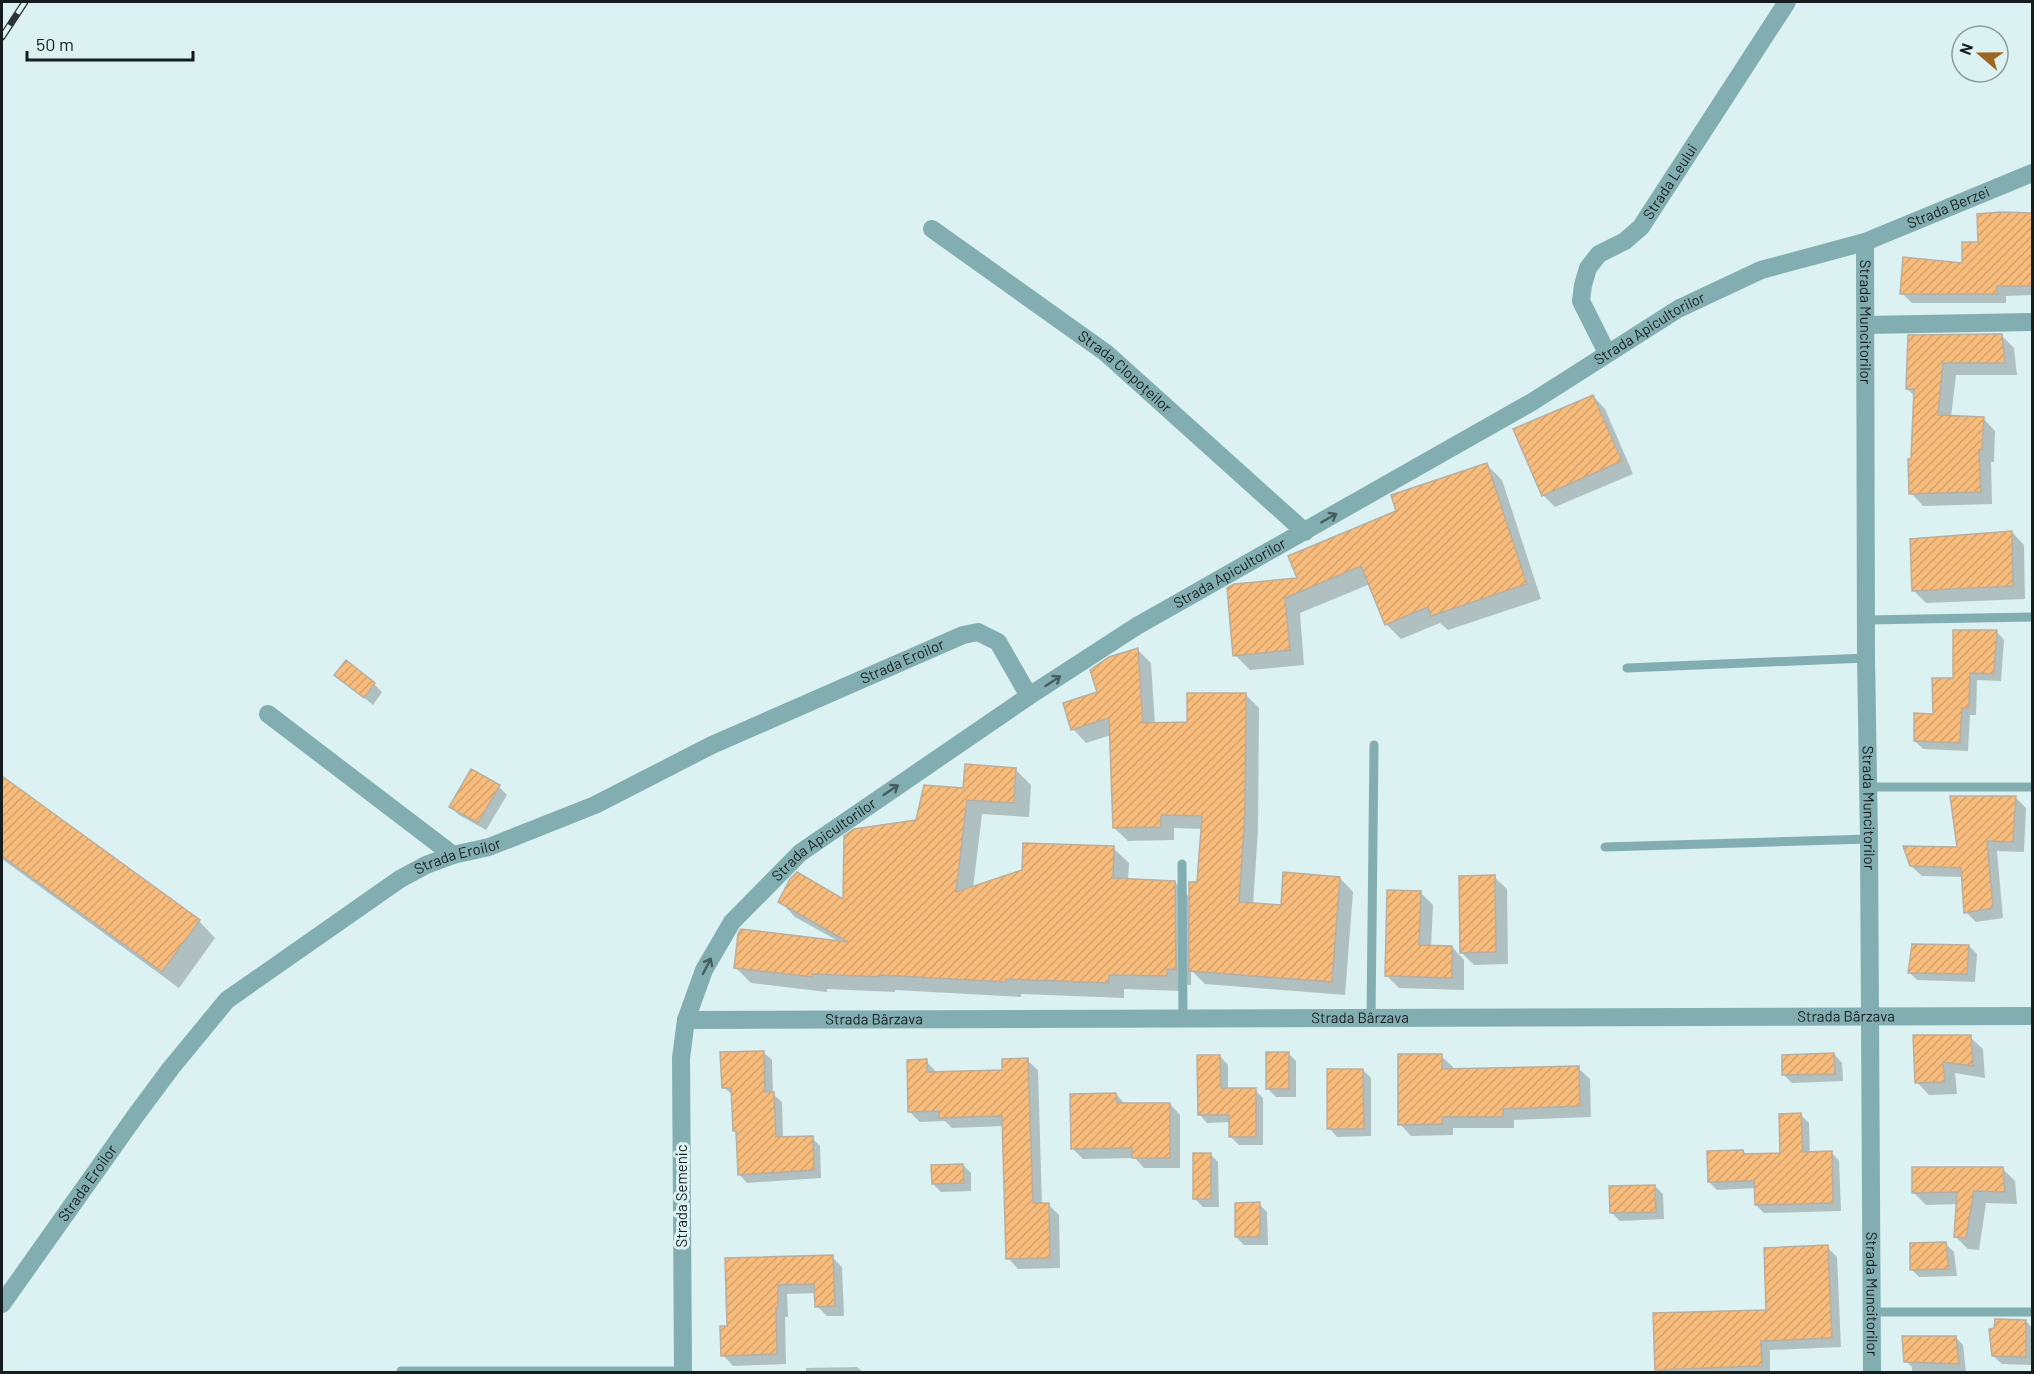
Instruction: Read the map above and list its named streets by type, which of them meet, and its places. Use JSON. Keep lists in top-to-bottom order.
{
  "streets": {
    "street": [
      "Strada Leului",
      "Strada Berzei",
      "Strada Muncitorilor",
      "Strada Apicultorilor",
      "Strada Clopoțeilor",
      "Strada Eroilor",
      "Strada Bârzava",
      "Strada Semenic"
    ]
  },
  "crossings": [
    ["Strada Leului", "Strada Apicultorilor"],
    ["Strada Berzei", "Strada Muncitorilor"],
    ["Strada Berzei", "Strada Apicultorilor"],
    ["Strada Muncitorilor", "Strada Apicultorilor"],
    ["Strada Muncitorilor", "Strada Bârzava"],
    ["Strada Apicultorilor", "Strada Clopoțeilor"],
    ["Strada Apicultorilor", "Strada Eroilor"],
    ["Strada Apicultorilor", "Strada Bârzava"],
    ["Strada Apicultorilor", "Strada Semenic"],
    ["Strada Bârzava", "Strada Semenic"]
  ],
  "one_way": ["Strada Apicultorilor"],
  "scale_bar": "50 m",
  "north": "left"
}
